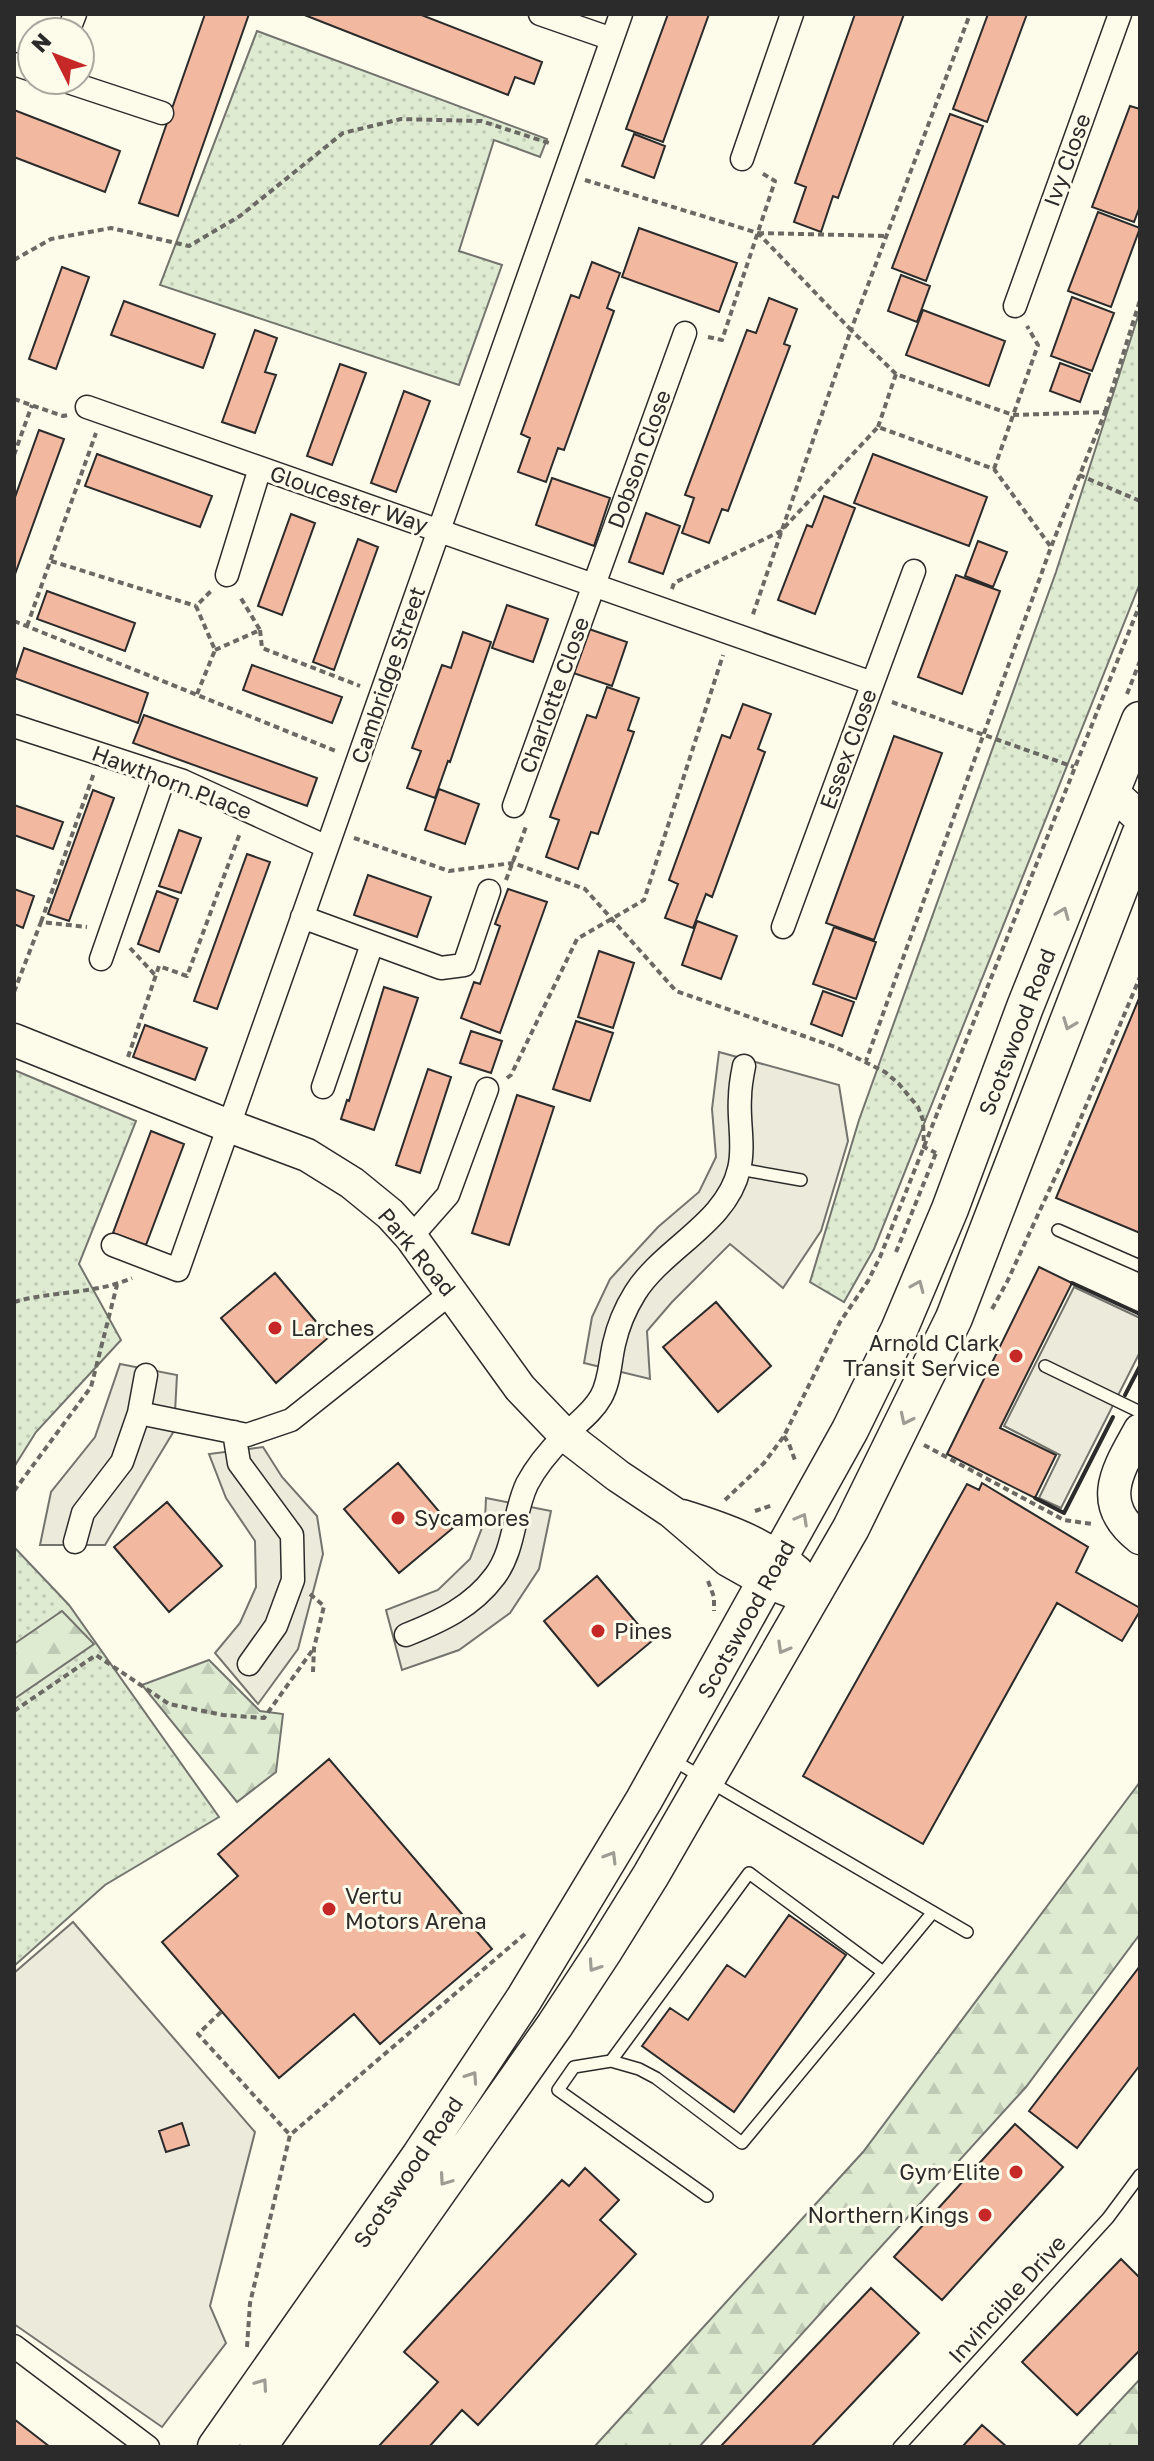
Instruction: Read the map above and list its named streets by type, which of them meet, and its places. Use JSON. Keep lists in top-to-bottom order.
{
  "streets": {
    "main road": ["Scotswood Road"],
    "street": [
      "Ivy Close",
      "Dobson Close",
      "Gloucester Way",
      "Cambridge Street",
      "Charlotte Close",
      "Essex Close",
      "Hawthorn Place",
      "Park Road"
    ],
    "lane": ["Invincible Drive"]
  },
  "crossings": [
    ["Dobson Close", "Gloucester Way"],
    ["Dobson Close", "Charlotte Close"],
    ["Gloucester Way", "Cambridge Street"],
    ["Gloucester Way", "Charlotte Close"],
    ["Gloucester Way", "Essex Close"],
    ["Cambridge Street", "Hawthorn Place"],
    ["Cambridge Street", "Park Road"],
    ["Scotswood Road", "Park Road"]
  ],
  "places": [
    "Larches",
    "Arnold Clark Transit Service",
    "Sycamores",
    "Pines",
    "Vertu Motors Arena",
    "Gym Elite",
    "Northern Kings"
  ],
  "north": "top left"
}
